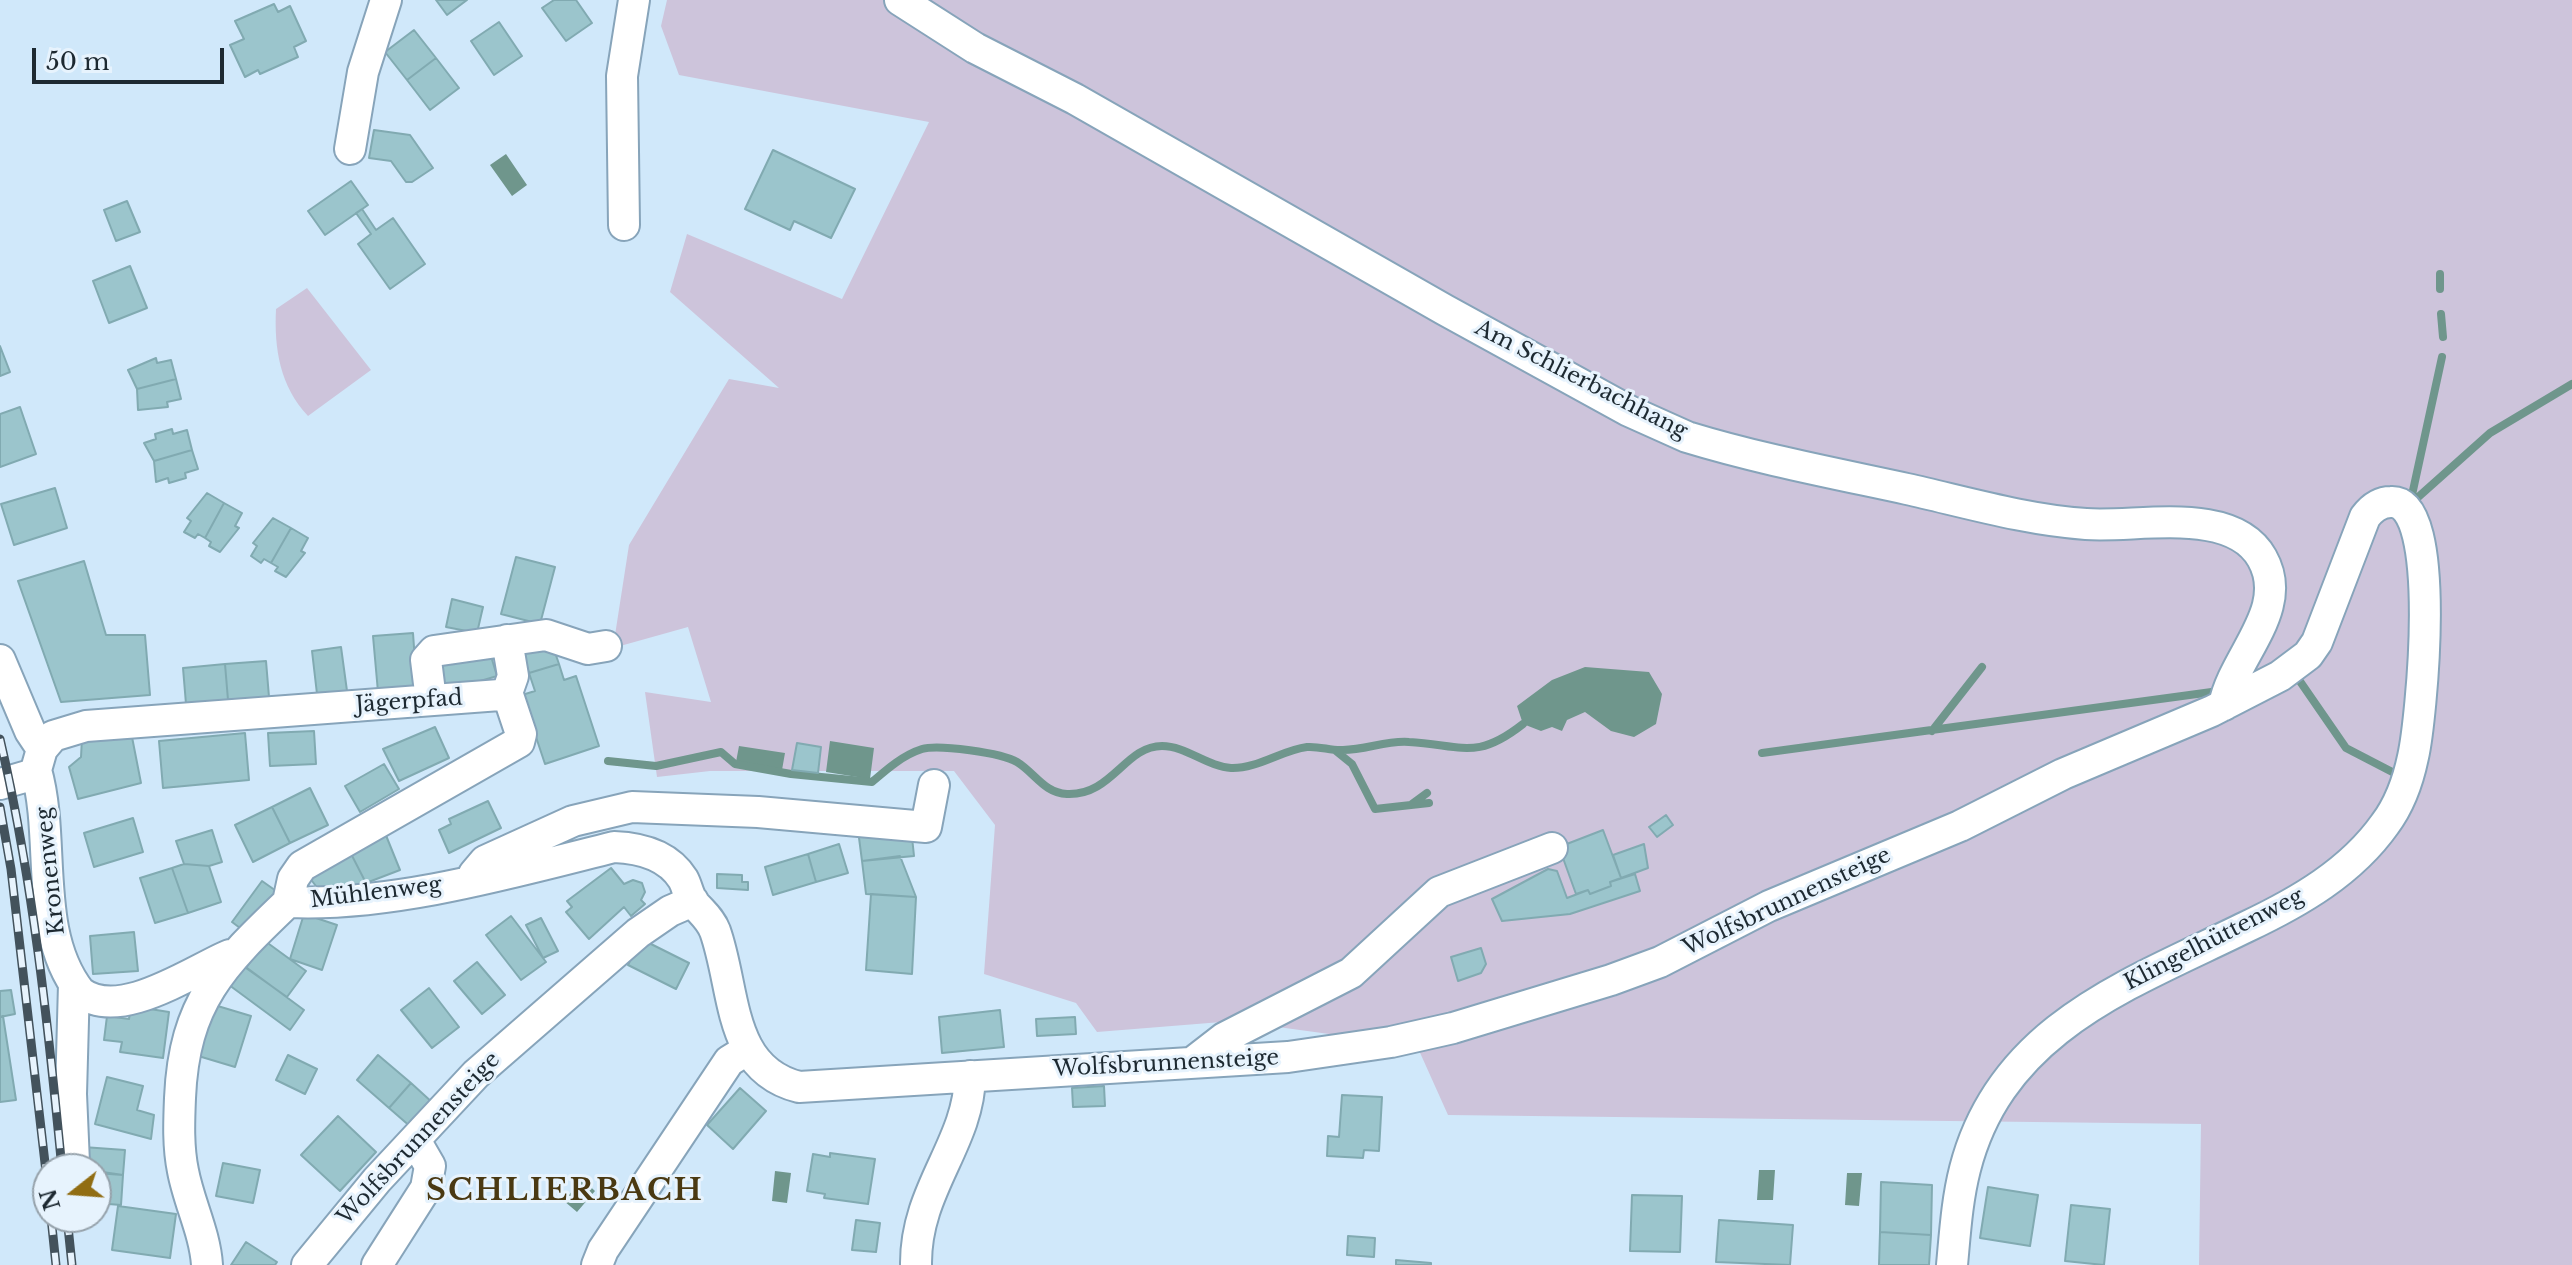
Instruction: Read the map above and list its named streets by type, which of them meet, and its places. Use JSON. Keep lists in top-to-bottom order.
{
  "streets": {
    "street": [
      "Am Schlierbachhang",
      "Jägerpfad",
      "Kronenweg",
      "Mühlenweg",
      "Wolfsbrunnensteige",
      "Klingelhüttenweg"
    ]
  },
  "crossings": [
    ["Am Schlierbachhang", "Wolfsbrunnensteige"],
    ["Am Schlierbachhang", "Klingelhüttenweg"],
    ["Jägerpfad", "Kronenweg"],
    ["Mühlenweg", "Wolfsbrunnensteige"],
    ["Wolfsbrunnensteige", "Klingelhüttenweg"]
  ],
  "districts": ["SCHLIERBACH"],
  "scale_bar": "50 m",
  "north": "left"
}
